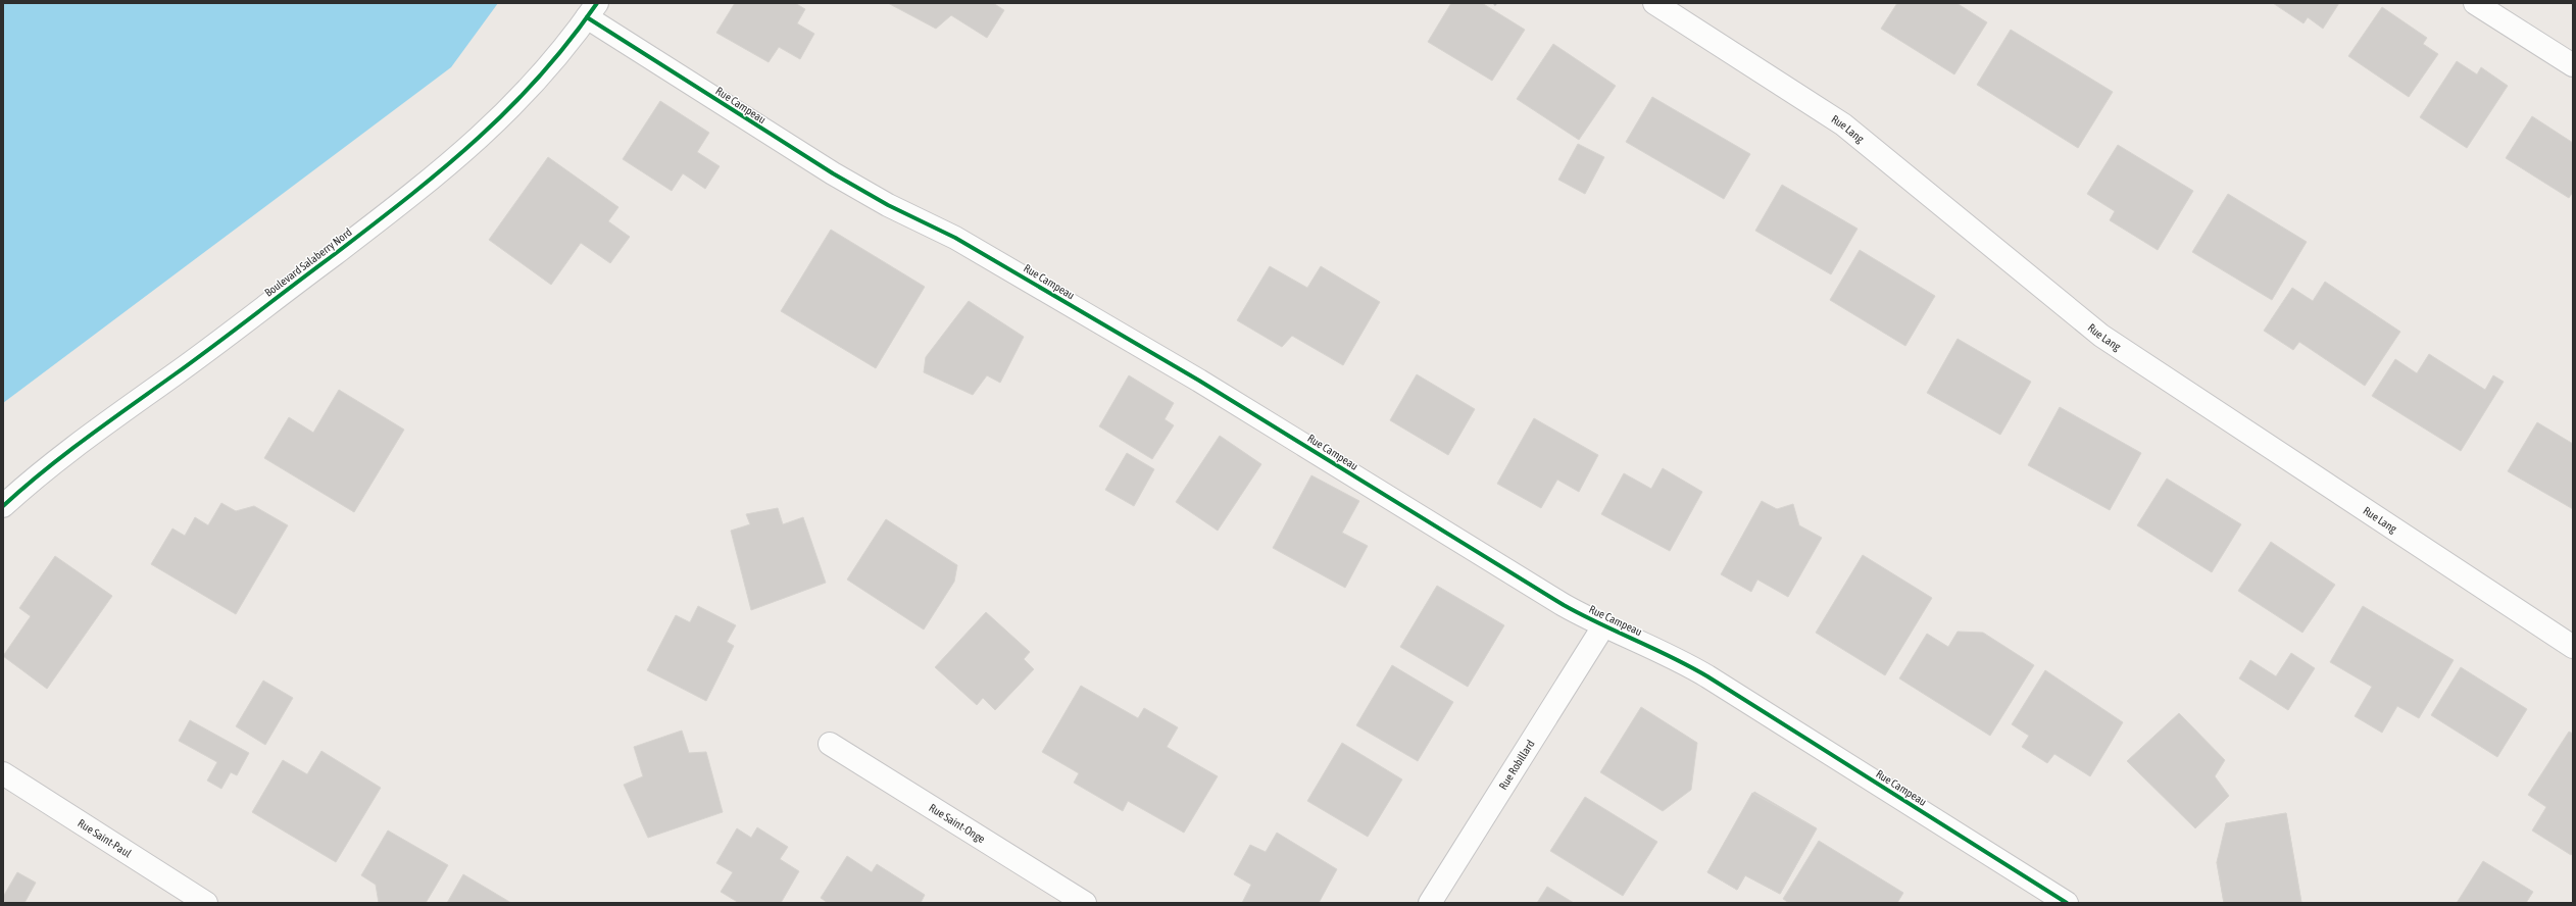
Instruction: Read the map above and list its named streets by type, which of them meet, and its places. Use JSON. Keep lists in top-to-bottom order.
{
  "streets": {
    "street": [
      "Rue Campeau",
      "Rue Lang",
      "Boulevard Salaberry Nord",
      "Rue Robillard",
      "Rue Saint-Onge",
      "Rue Saint-Paul"
    ]
  },
  "crossings": [
    ["Rue Campeau", "Boulevard Salaberry Nord"],
    ["Rue Campeau", "Rue Robillard"]
  ]
}
